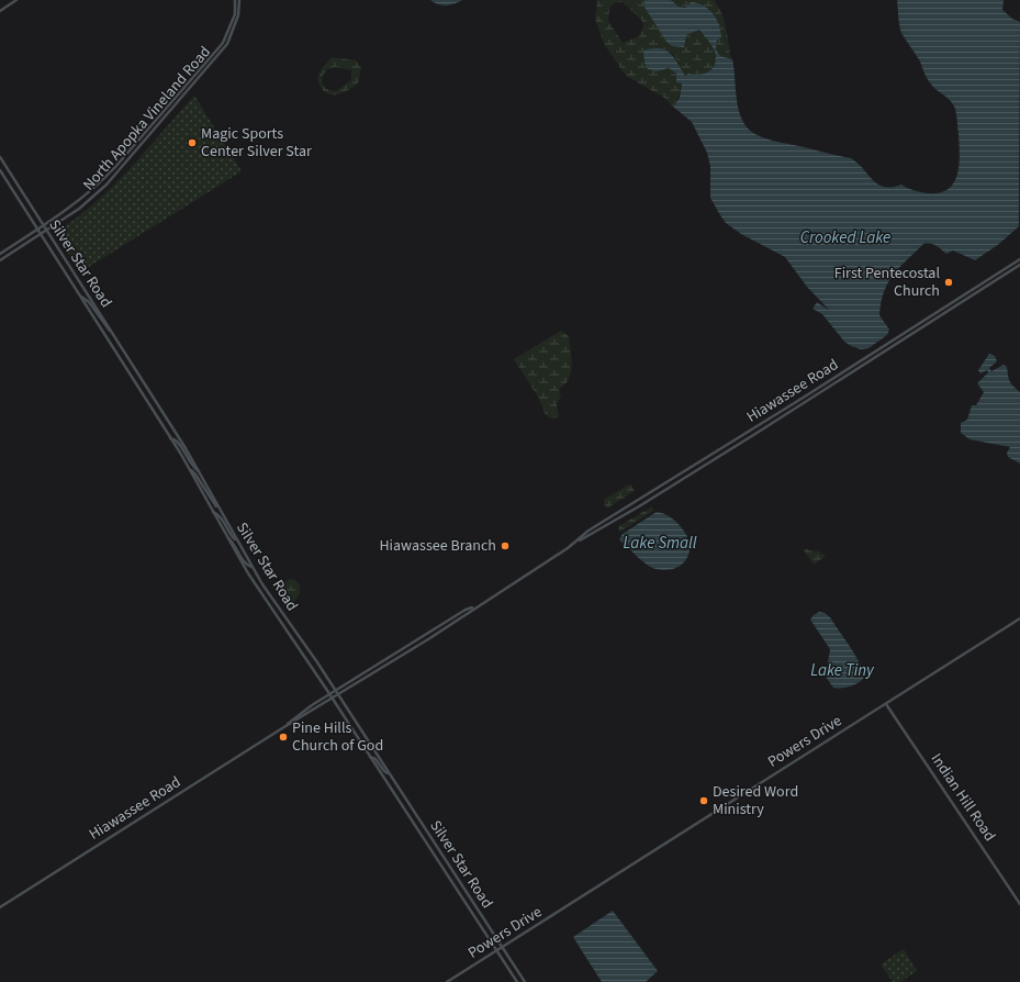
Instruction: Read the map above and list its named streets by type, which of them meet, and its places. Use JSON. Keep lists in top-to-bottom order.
{
  "streets": {
    "main road": [
      "North Apopka Vineland Road",
      "Silver Star Road",
      "Hiawassee Road",
      "Powers Drive",
      "Indian Hill Road"
    ]
  },
  "crossings": [
    ["North Apopka Vineland Road", "Silver Star Road"],
    ["Silver Star Road", "Hiawassee Road"],
    ["Silver Star Road", "Powers Drive"],
    ["Powers Drive", "Indian Hill Road"]
  ],
  "water": ["Crooked Lake", "Lake Small", "Lake Tiny"],
  "places": [
    "Magic Sports Center Silver Star",
    "First Pentecostal Church",
    "Hiawassee Branch",
    "Pine Hills Church of God",
    "Desired Word Ministry"
  ]
}
